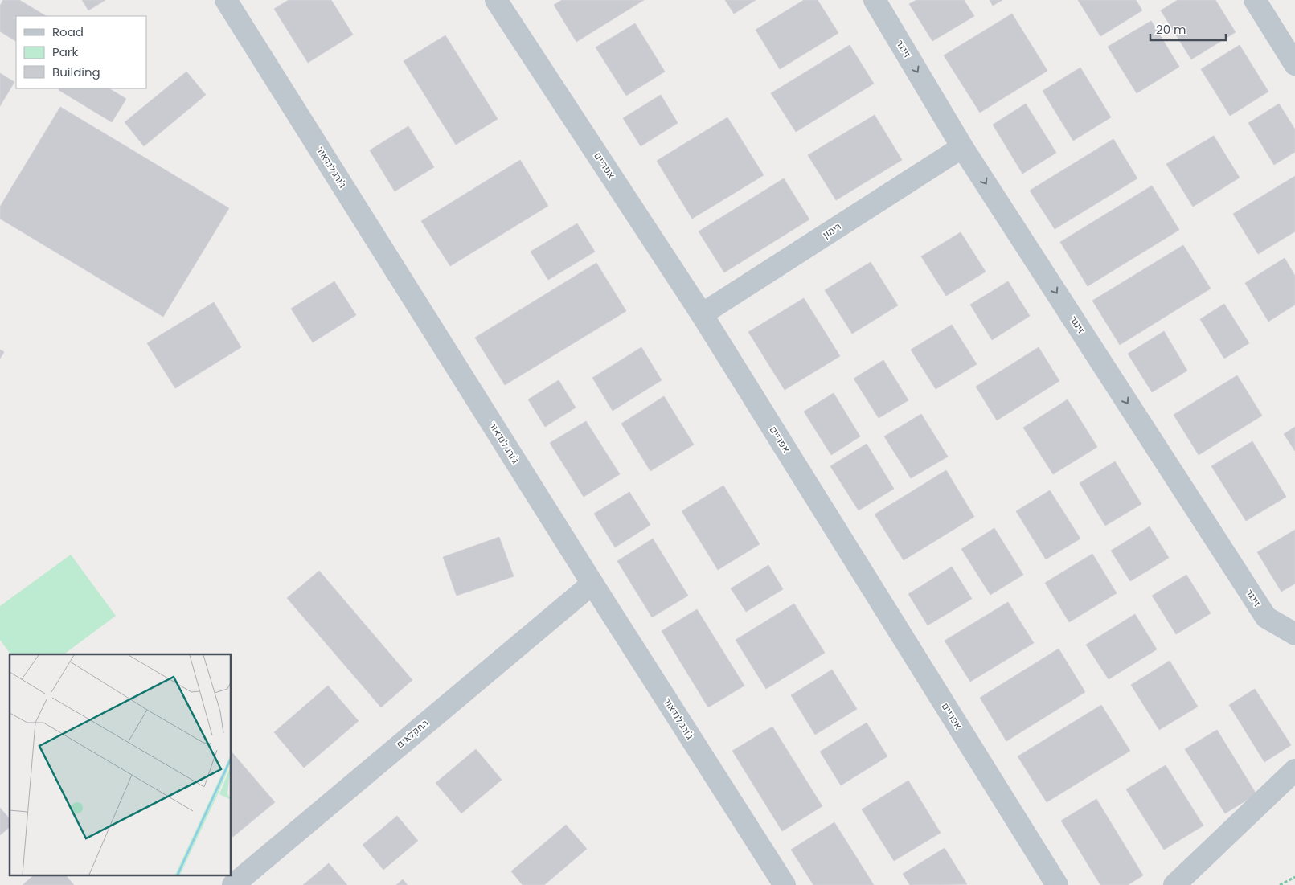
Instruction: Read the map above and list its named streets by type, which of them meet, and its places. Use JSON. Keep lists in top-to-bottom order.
{
  "streets": {
    "street": [
      "זינגר",
      "אפריים",
      "ג'ורג לנדאור",
      "רימון",
      "החקלאים"
    ]
  },
  "crossings": [
    ["זינגר", "רימון"],
    ["אפריים", "רימון"],
    ["ג'ורג לנדאור", "החקלאים"]
  ],
  "one_way": ["זינגר"],
  "legend": ["Road", "Park", "Building"],
  "scale_bar": "20 m"
}
